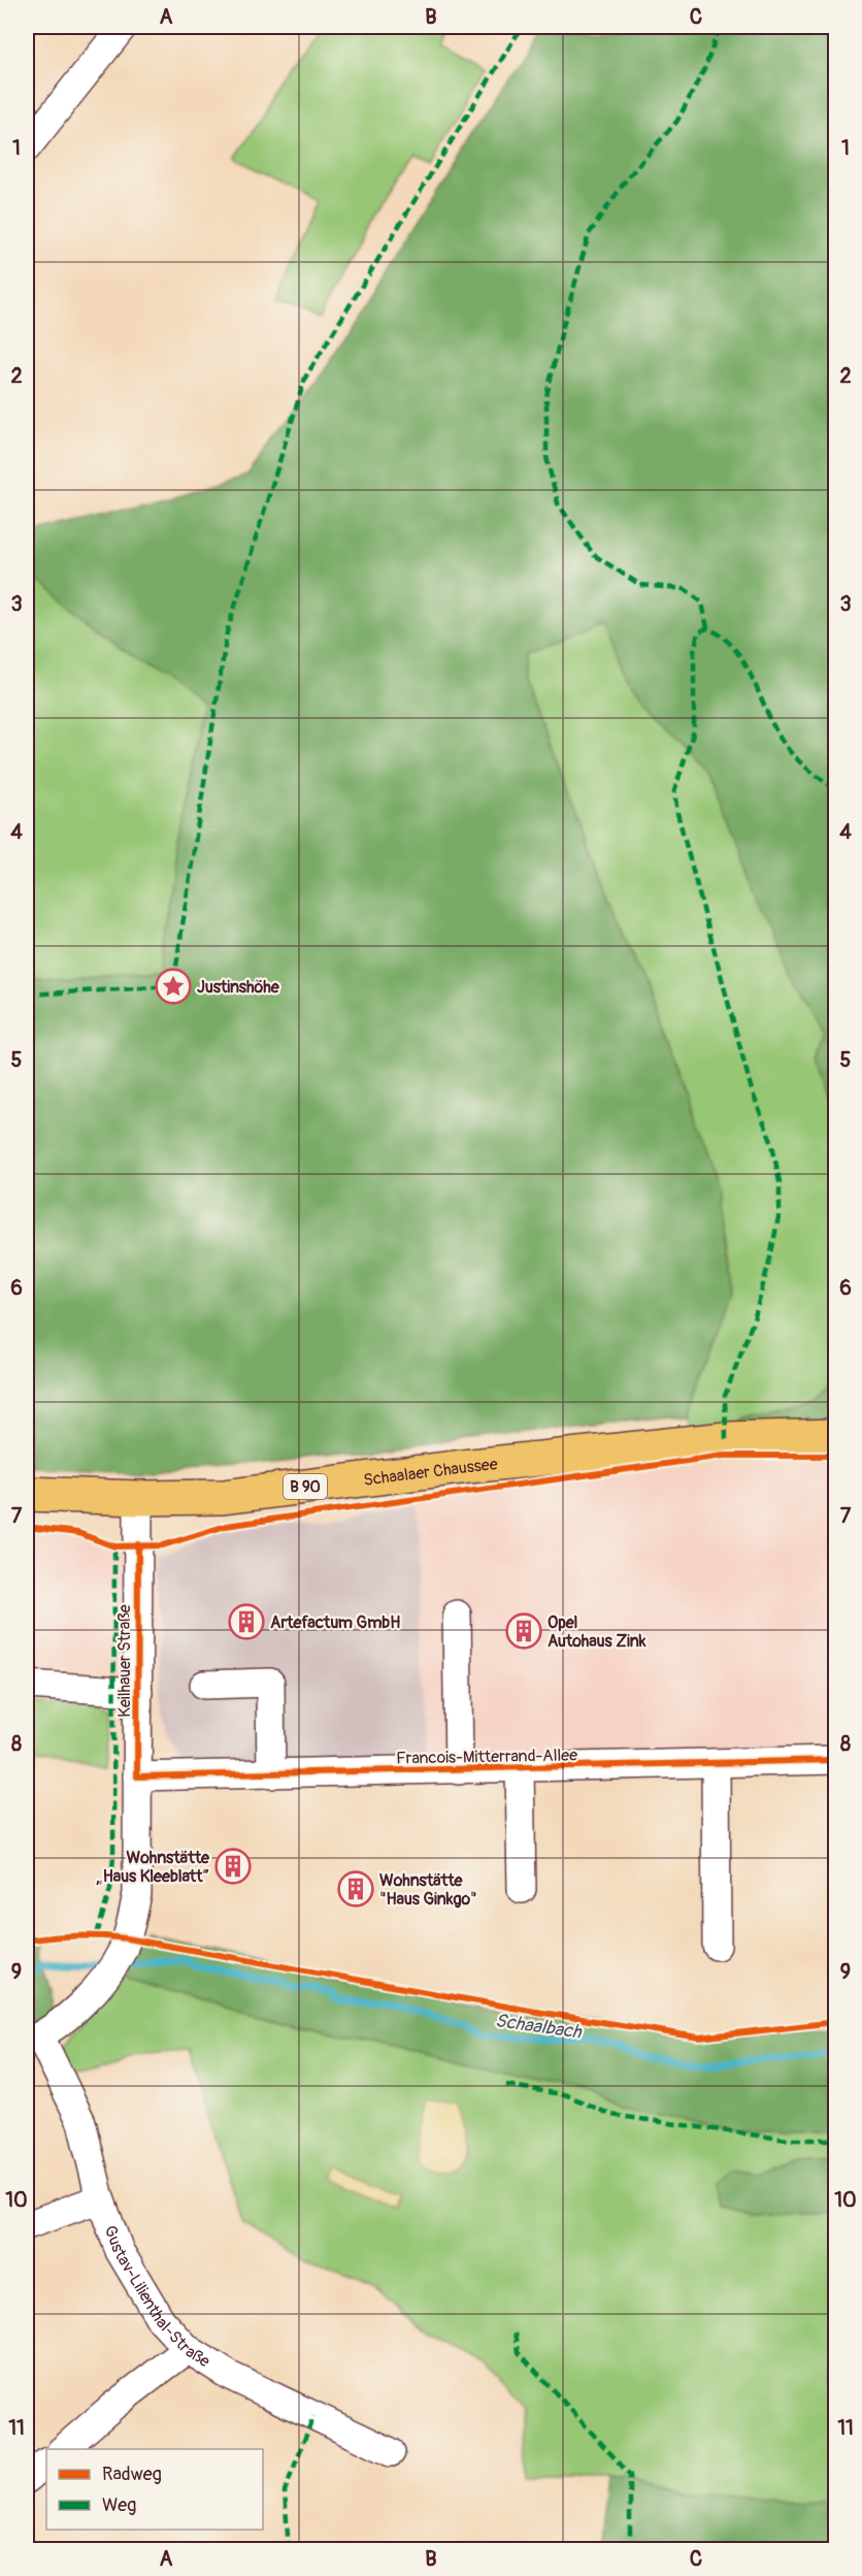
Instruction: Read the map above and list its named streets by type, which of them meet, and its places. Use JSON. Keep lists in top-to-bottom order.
{
  "streets": {
    "main road": ["Schaalaer Chaussee", "B 90"],
    "street": ["Keilhauer Straße", "Francois-Mitterrand-Allee", "Gustav-Lilienthal-Straße"]
  },
  "crossings": [
    ["Schaalaer Chaussee", "Keilhauer Straße"],
    ["Keilhauer Straße", "Francois-Mitterrand-Allee"],
    ["Keilhauer Straße", "Gustav-Lilienthal-Straße"]
  ],
  "water": ["Schaalbach"],
  "places": {
    "place": ["Justinshöhe"],
    "building": [
      "Artefactum GmbH",
      "Opel Autohaus Zink",
      "Wohnstätte „Haus Kleeblatt“",
      "Wohnstätte \"Haus Ginkgo\""
    ]
  },
  "legend": ["Radweg", "Weg"],
  "grid": {
    "columns": ["A", "B", "C"],
    "rows": [
      "1",
      "2",
      "3",
      "4",
      "5",
      "6",
      "7",
      "8",
      "9",
      "10",
      "11"
    ]
  }
}
